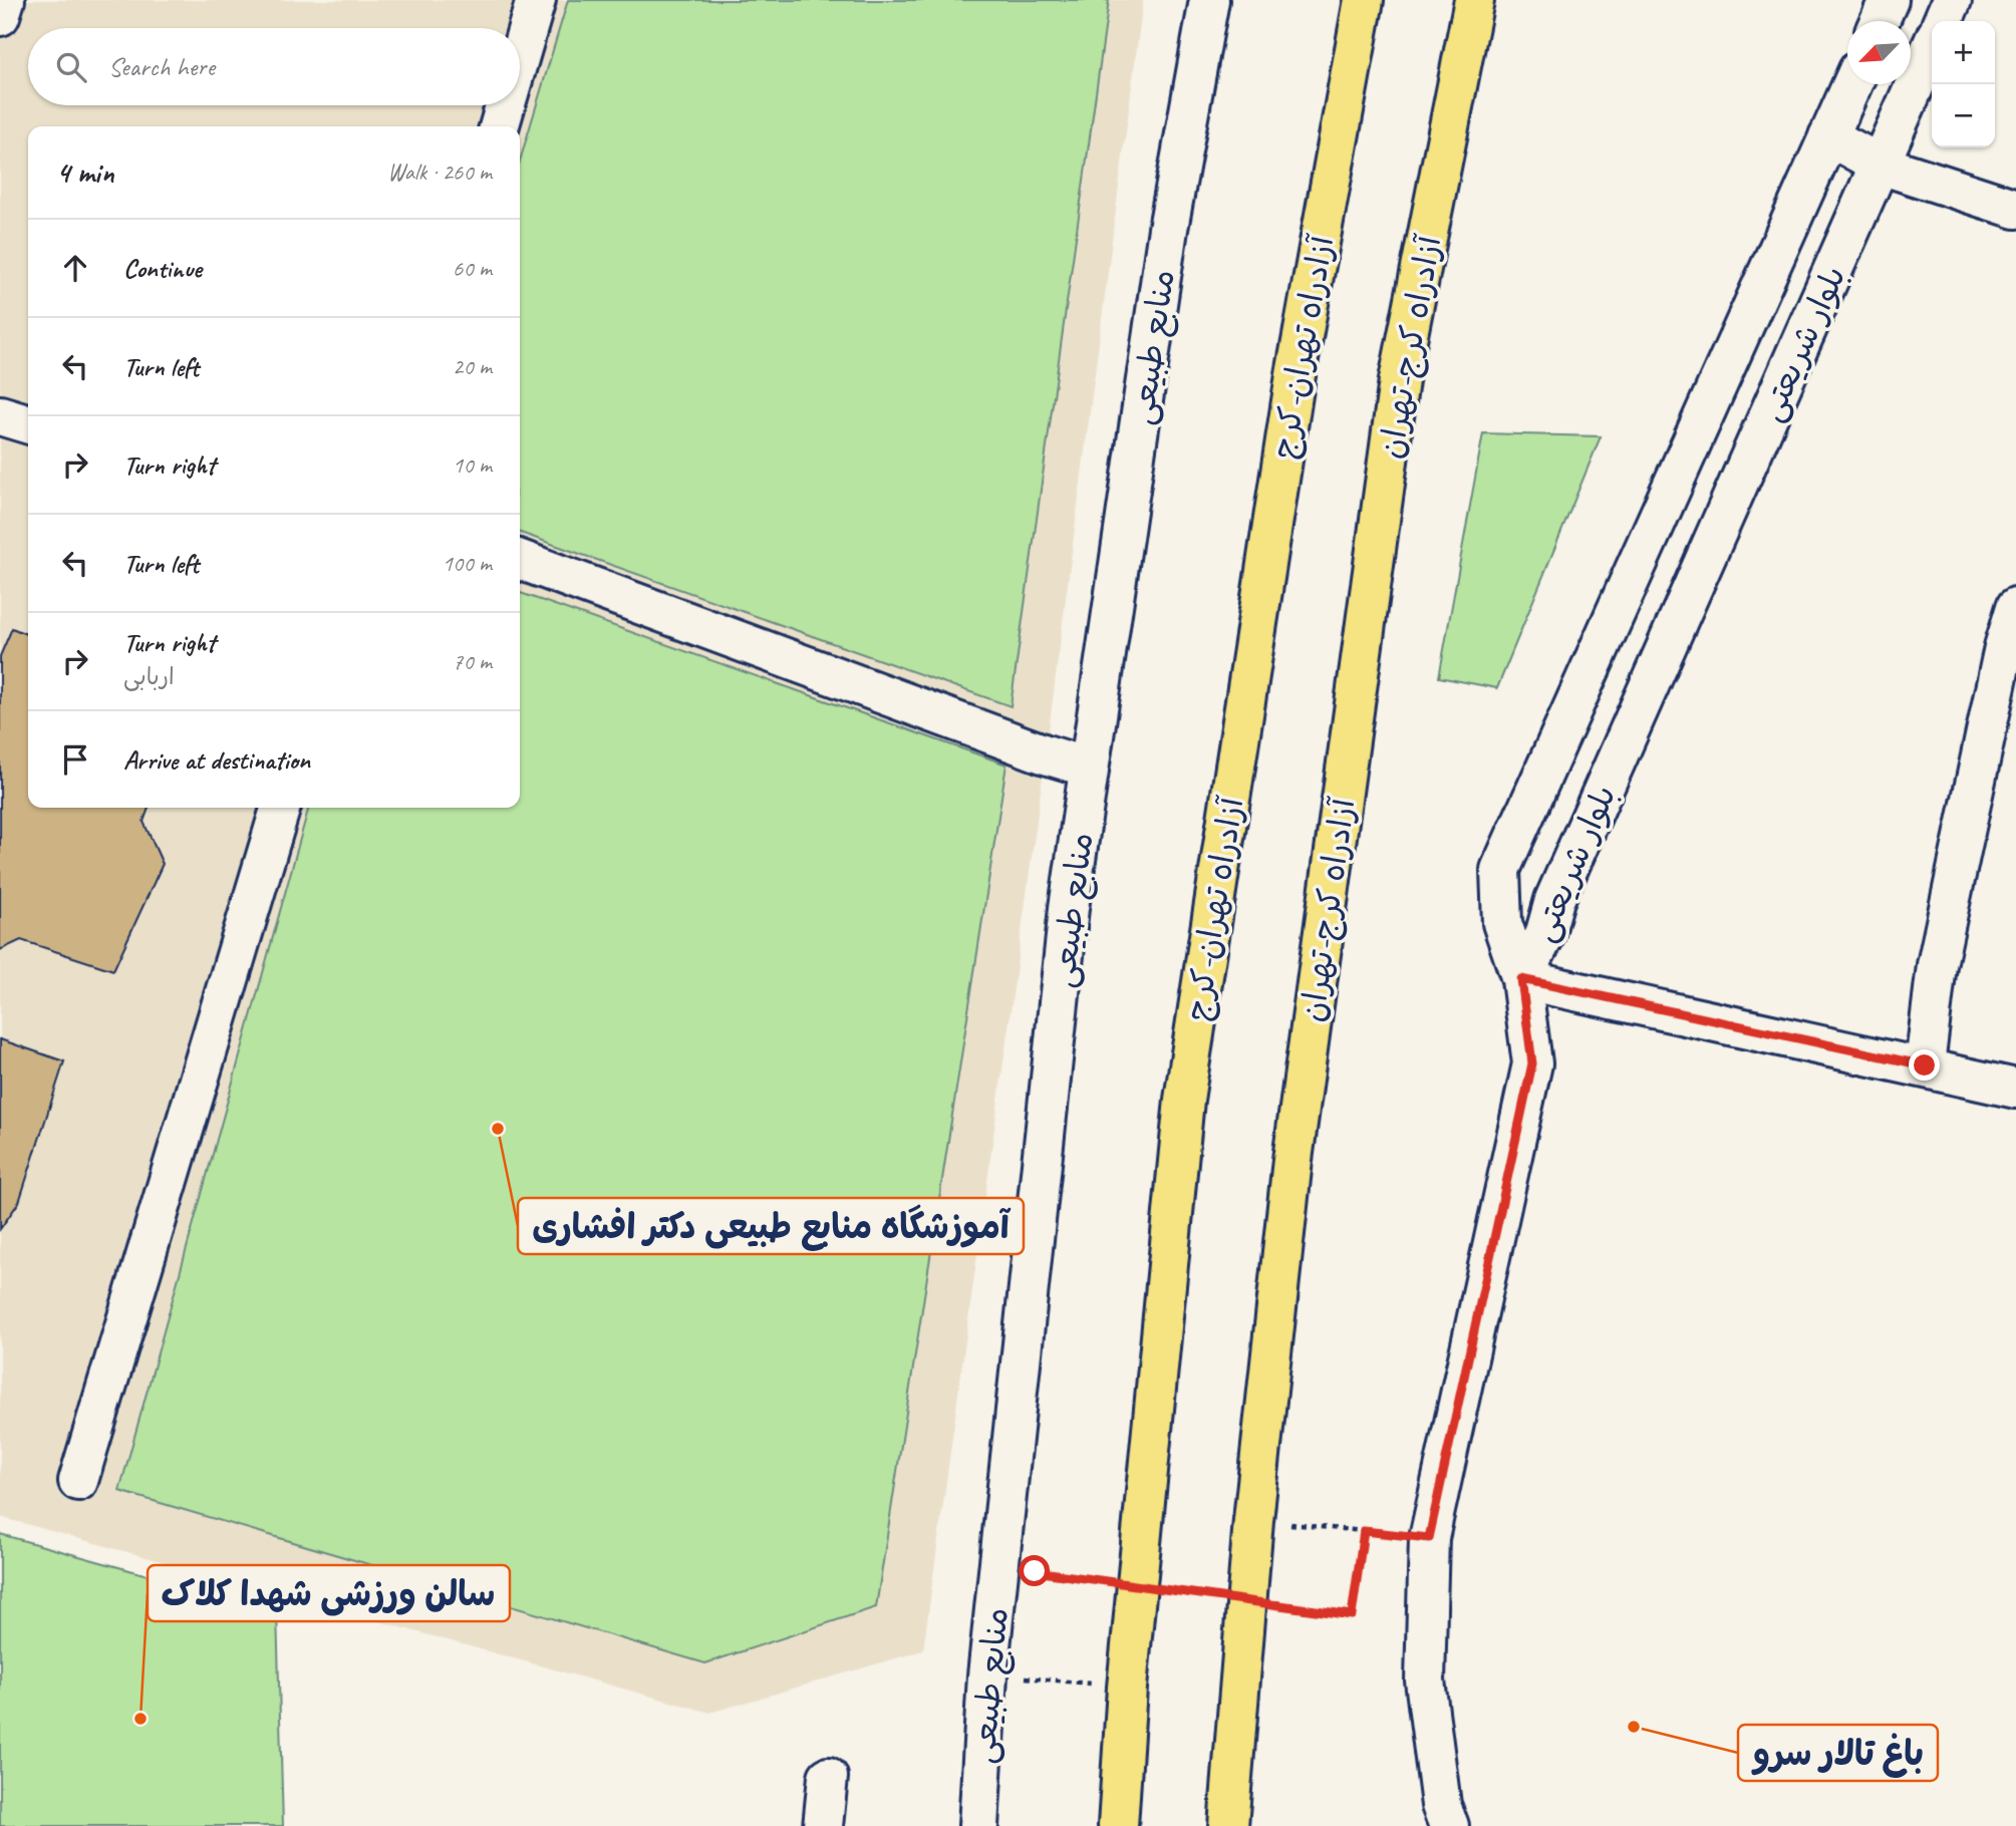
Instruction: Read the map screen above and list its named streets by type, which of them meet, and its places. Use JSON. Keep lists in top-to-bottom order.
{
  "streets": {
    "highway": ["آزادراه تهران-کرج", "آزادراه کرج-تهران"],
    "street": ["بلوار شریعتی", "منابع طبیعی"]
  },
  "places": ["آموزشگاه منابع طبیعی دکتر افشاری", "سالن ورزشی شهدا کلاک", "باغ تالار سرو"],
  "north": "bottom left",
  "page": {
    "map_buttons": ["+", "−"],
    "search": "Search here",
    "heading": ["4 min", "Walk · 260 m"],
    "list": [
      ["Continue", "60 m"],
      ["Turn left", "20 m"],
      ["Turn right", "10 m"],
      ["Turn left", "100 m"],
      ["Turn right", "اربابی", "70 m"],
      "Arrive at destination"
    ]
  }
}
